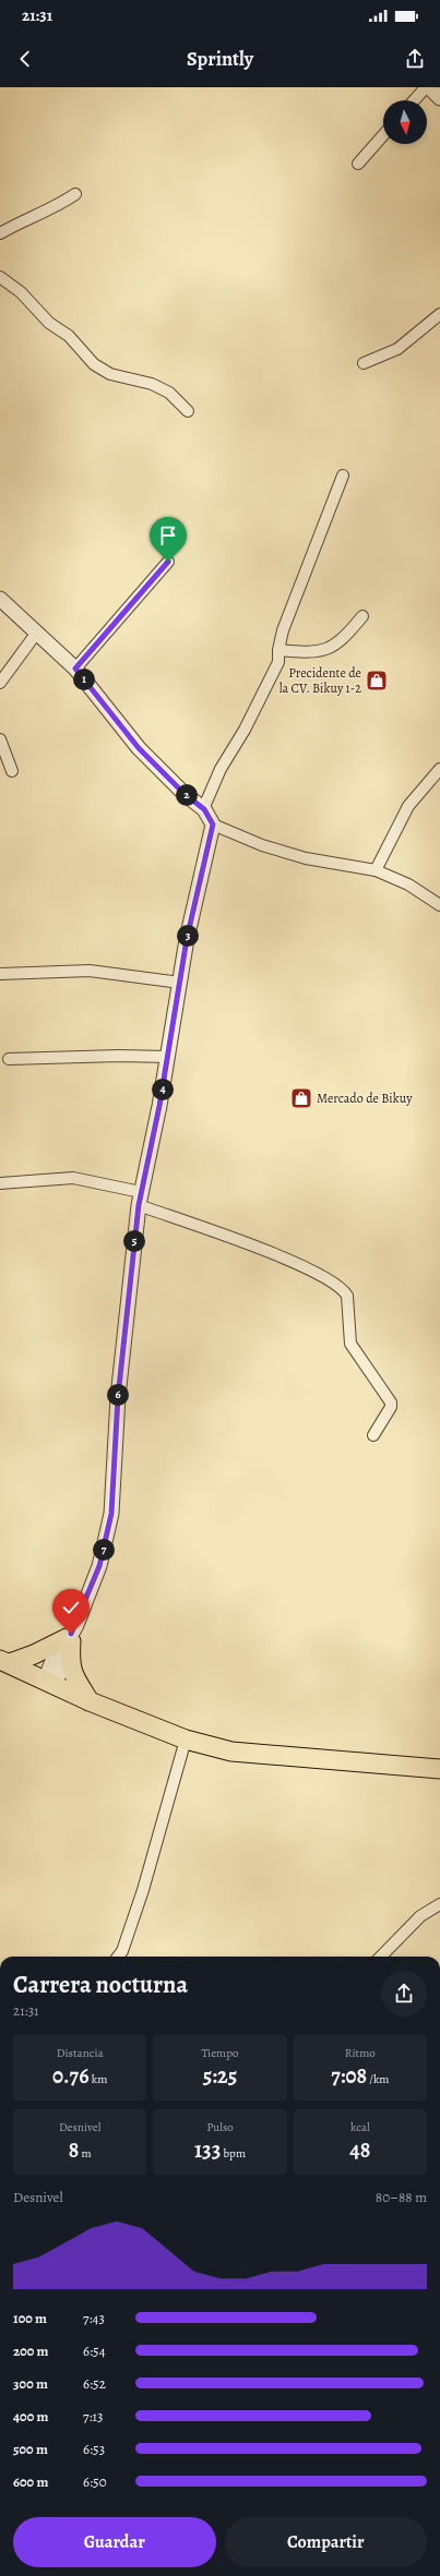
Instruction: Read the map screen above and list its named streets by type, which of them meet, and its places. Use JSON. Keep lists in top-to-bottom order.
{
  "places": {
    "shop": ["Precidente de la CV. Bikuy 1-2", "Mercado de Bikuy"]
  },
  "north": "bottom",
  "page": {
    "status": "21:31",
    "header": "Sprintly",
    "pins": [
      "1",
      "2",
      "3",
      "4",
      "5",
      "6",
      "7"
    ],
    "heading": ["Carrera nocturna", "21:31"],
    "stats": [
      ["Distancia", "0.76 km"],
      ["Tiempo", "5:25"],
      ["Ritmo", "7:08 /km"],
      ["Desnivel", "8 m"],
      ["Pulso", "133 bpm"],
      ["kcal", "48"]
    ],
    "chart": ["Desnivel", "80–88 m"],
    "list": [
      {
        "name": "100 m",
        "note": "7:43"
      },
      {
        "name": "200 m",
        "note": "6:54"
      },
      {
        "name": "300 m",
        "note": "6:52"
      },
      {
        "name": "400 m",
        "note": "7:13"
      },
      {
        "name": "500 m",
        "note": "6:53"
      },
      {
        "name": "600 m",
        "note": "6:50"
      }
    ],
    "buttons": ["Guardar", "Compartir"]
  }
}
